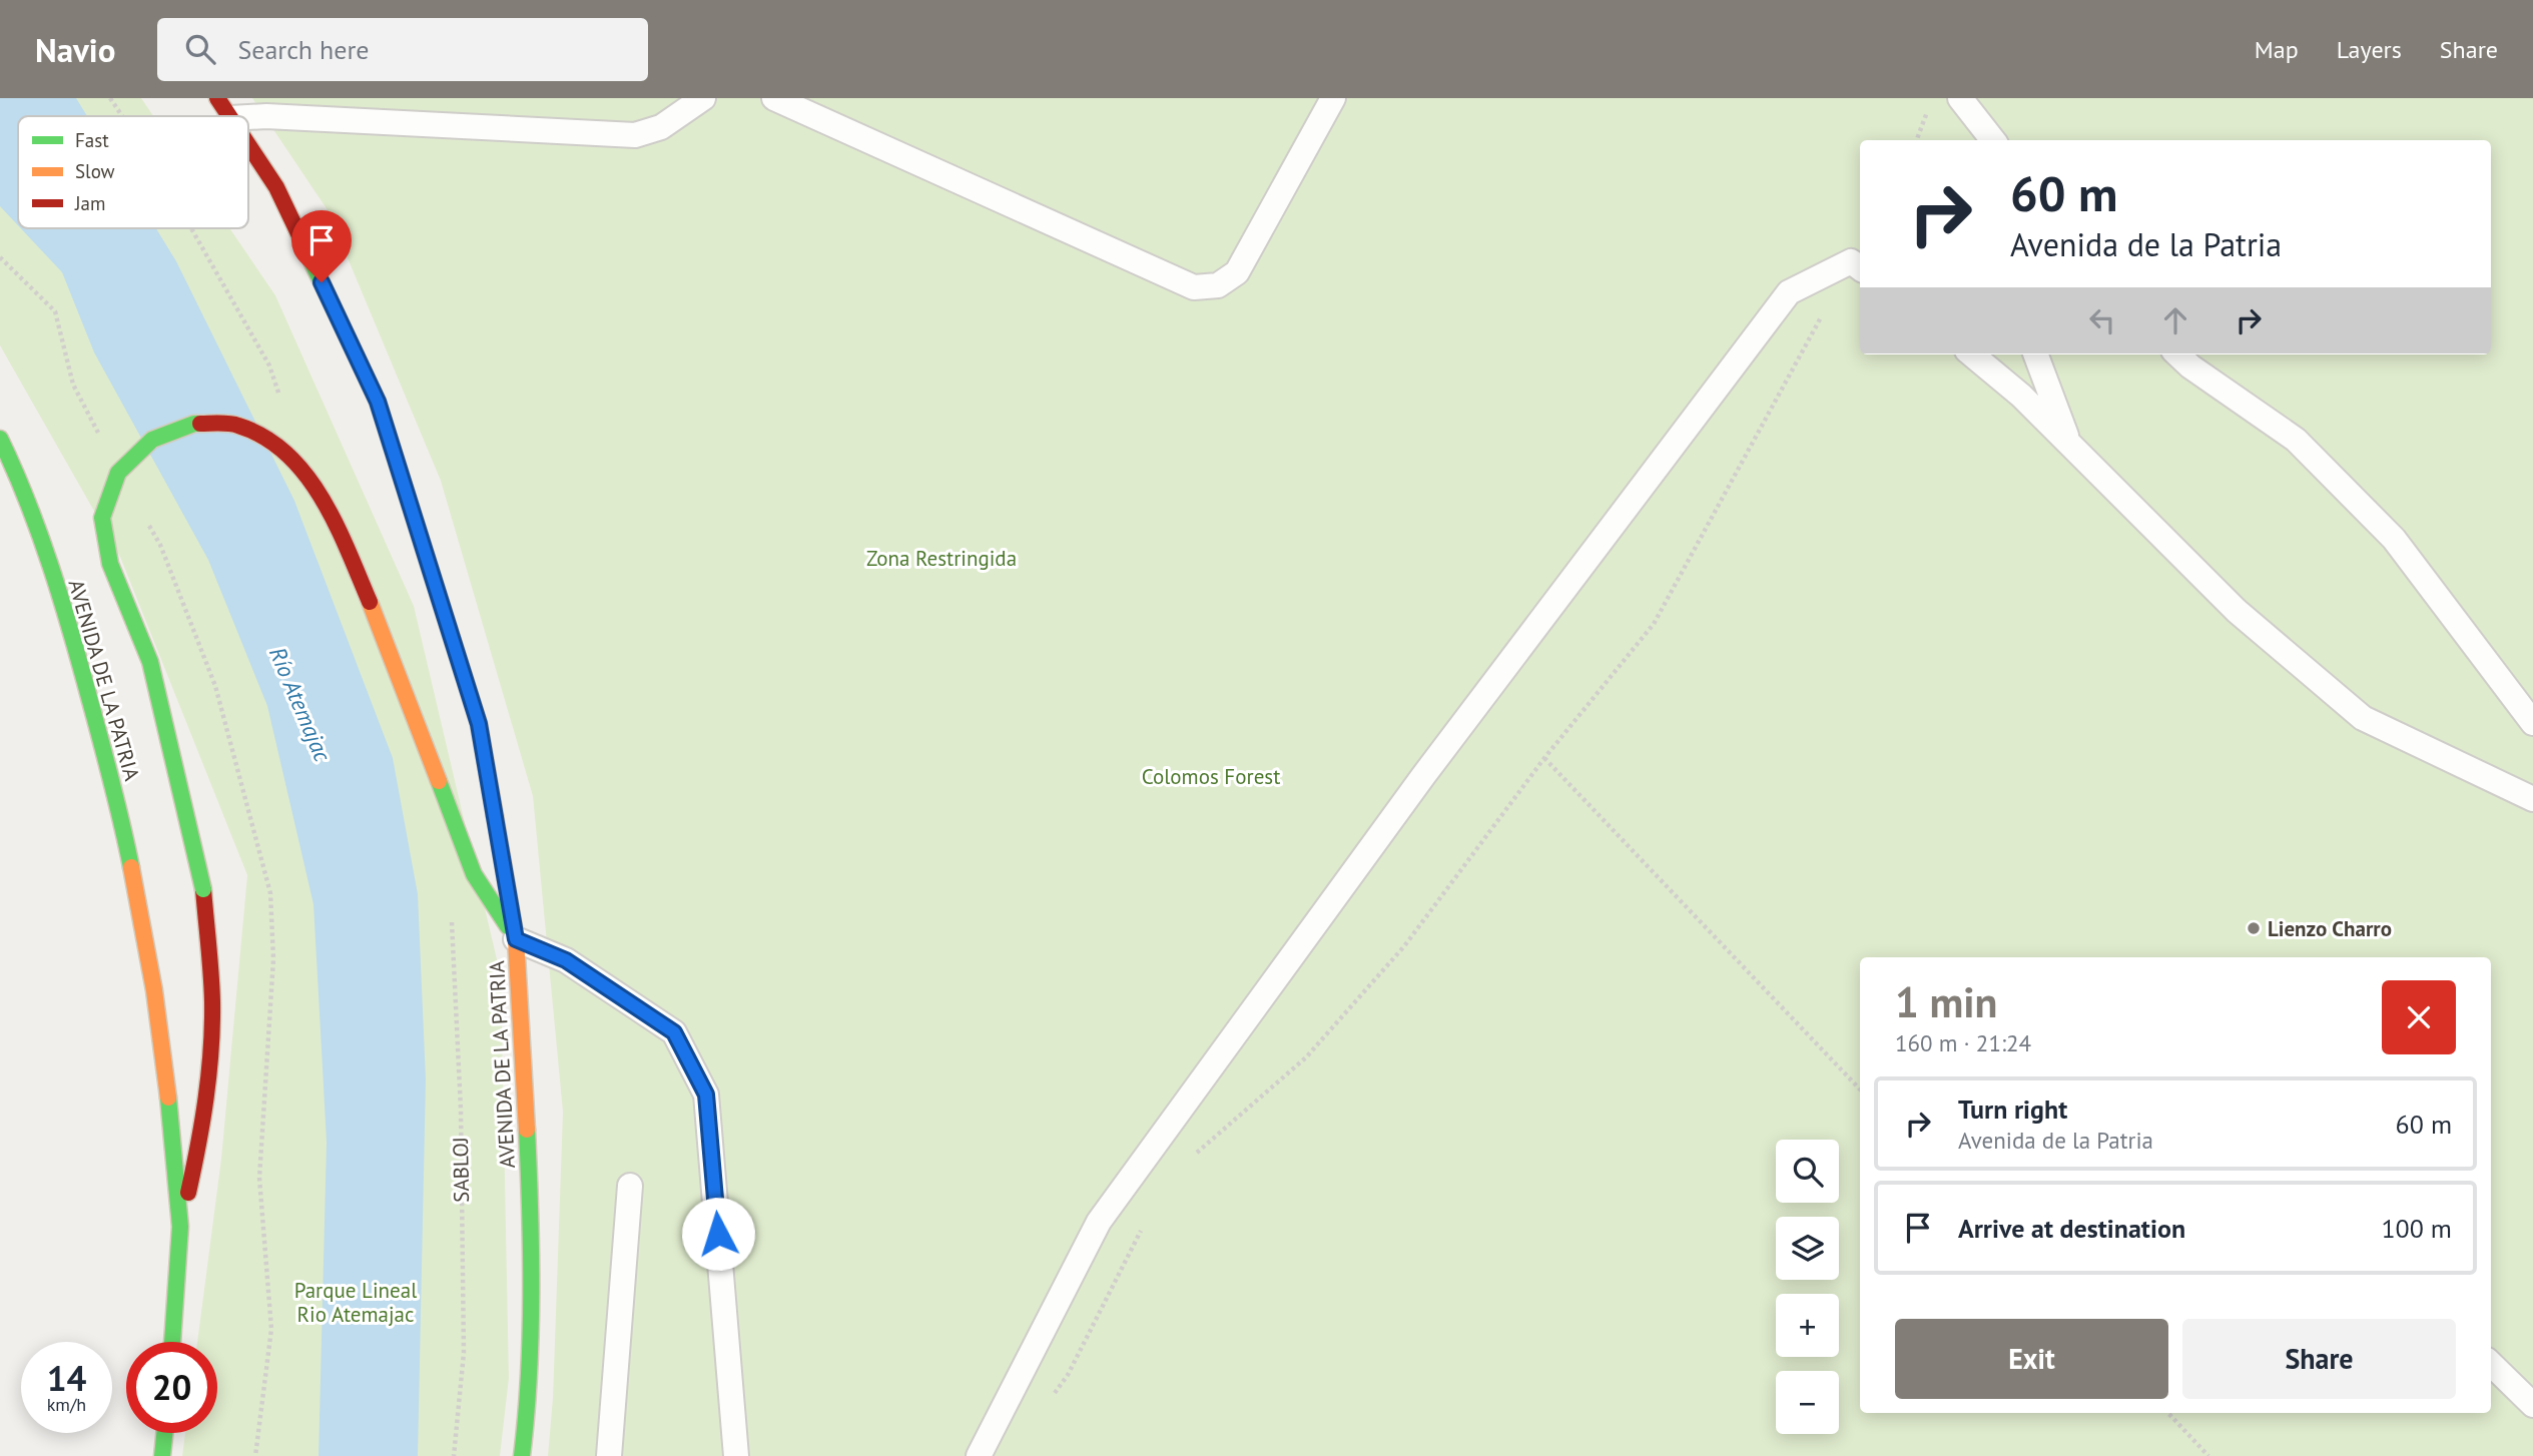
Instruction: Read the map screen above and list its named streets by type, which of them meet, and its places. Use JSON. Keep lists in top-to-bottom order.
{
  "streets": {
    "main road": ["AVENIDA DE LA PATRIA"],
    "path": ["SABLOJ"]
  },
  "water": ["Río Atemajac"],
  "parks": ["Zona Restringida", "Colomos Forest", "Parque Lineal Rio Atemajac"],
  "places": ["Lienzo Charro"],
  "legend": ["Fast", "Slow", "Jam"],
  "page": {
    "header": "Navio",
    "search": "Search here",
    "nav": ["Map", "Layers", "Share"],
    "turn": ["60 m", "Avenida de la Patria"],
    "heading": ["1 min", "160 m · 21:24"],
    "list": [
      {
        "name": "Turn right",
        "note": "Avenida de la Patria",
        "value": "60 m"
      },
      {
        "name": "Arrive at destination",
        "value": "100 m"
      }
    ],
    "map_buttons": ["+", "−"],
    "buttons": ["Exit", "Share"],
    "speed": "14 km/h",
    "limit": "20"
  }
}
